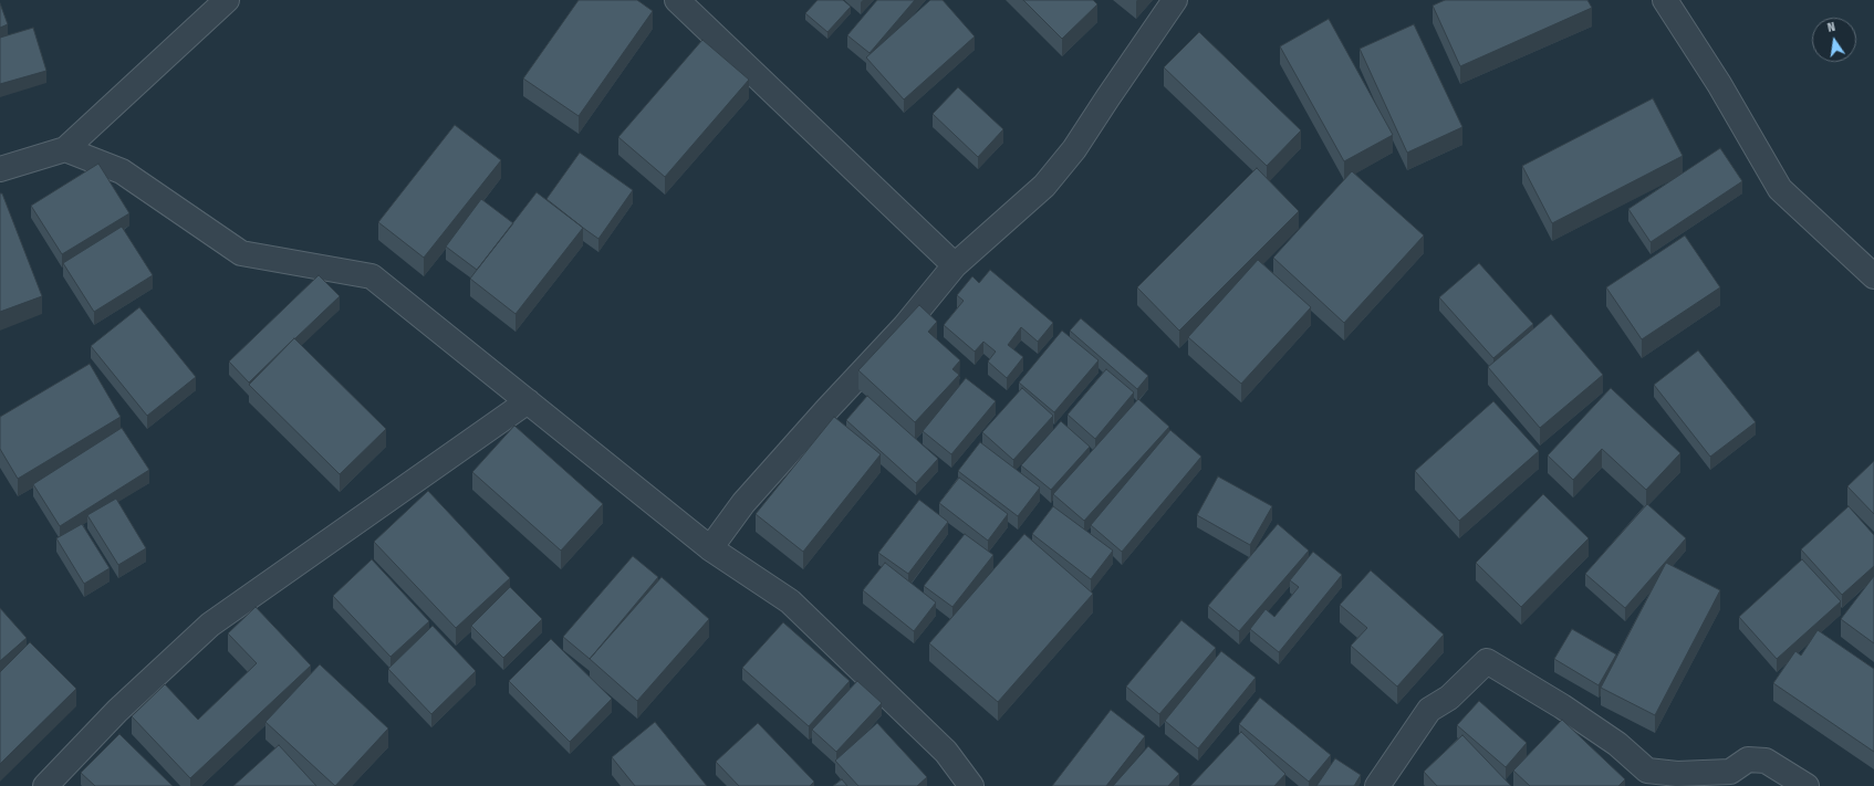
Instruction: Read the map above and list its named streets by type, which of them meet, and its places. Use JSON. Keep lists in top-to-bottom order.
{
  "north": "top"
}
